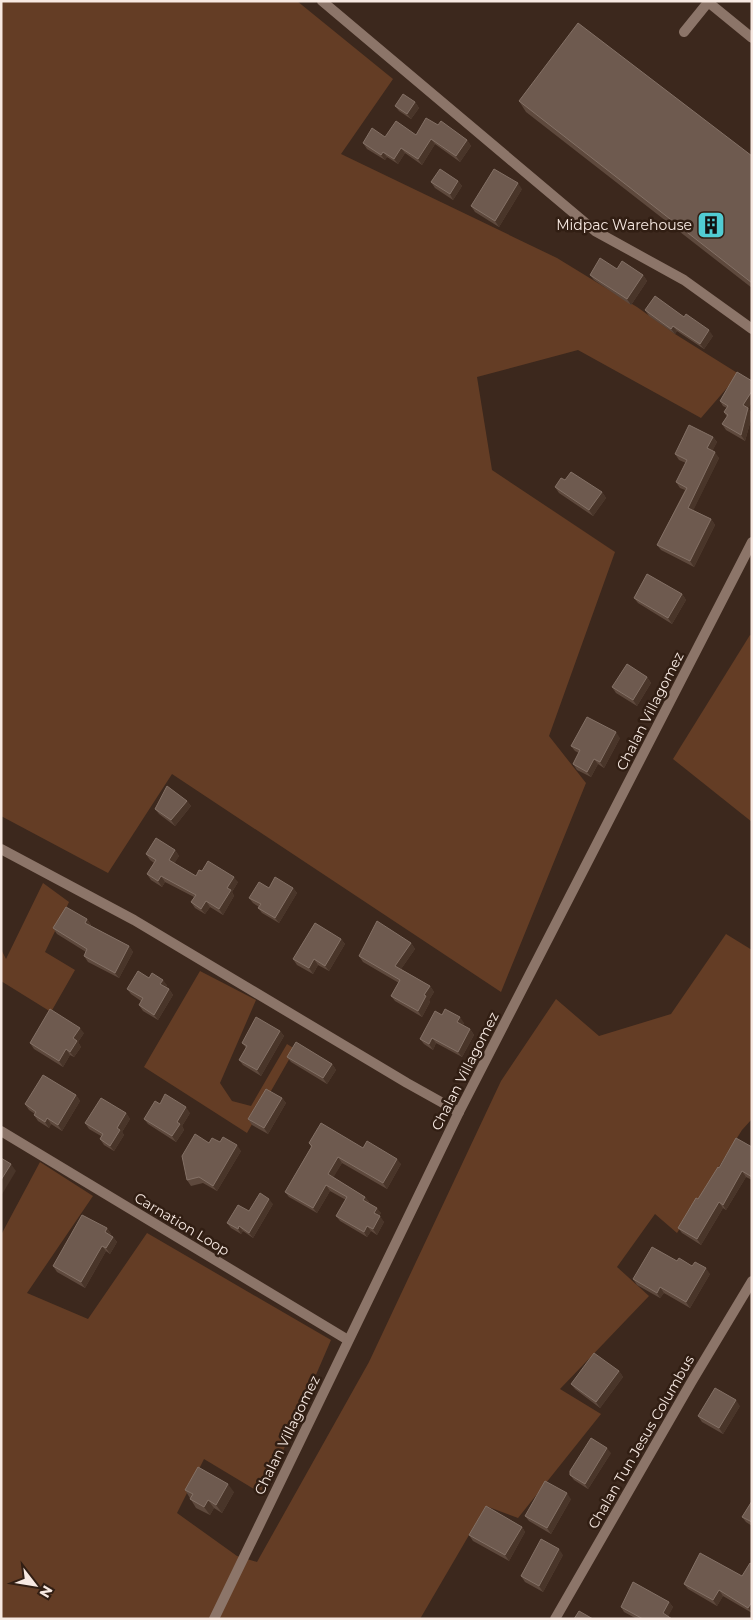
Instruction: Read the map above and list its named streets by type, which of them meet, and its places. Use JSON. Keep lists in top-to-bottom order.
{
  "streets": {
    "street": ["Chalan Villagomez", "Carnation Loop", "Chalan Tun Jesus Columbus"]
  },
  "crossings": [
    ["Chalan Villagomez", "Carnation Loop"]
  ],
  "places": {
    "building": ["Midpac Warehouse"]
  },
  "north": "bottom right"
}
